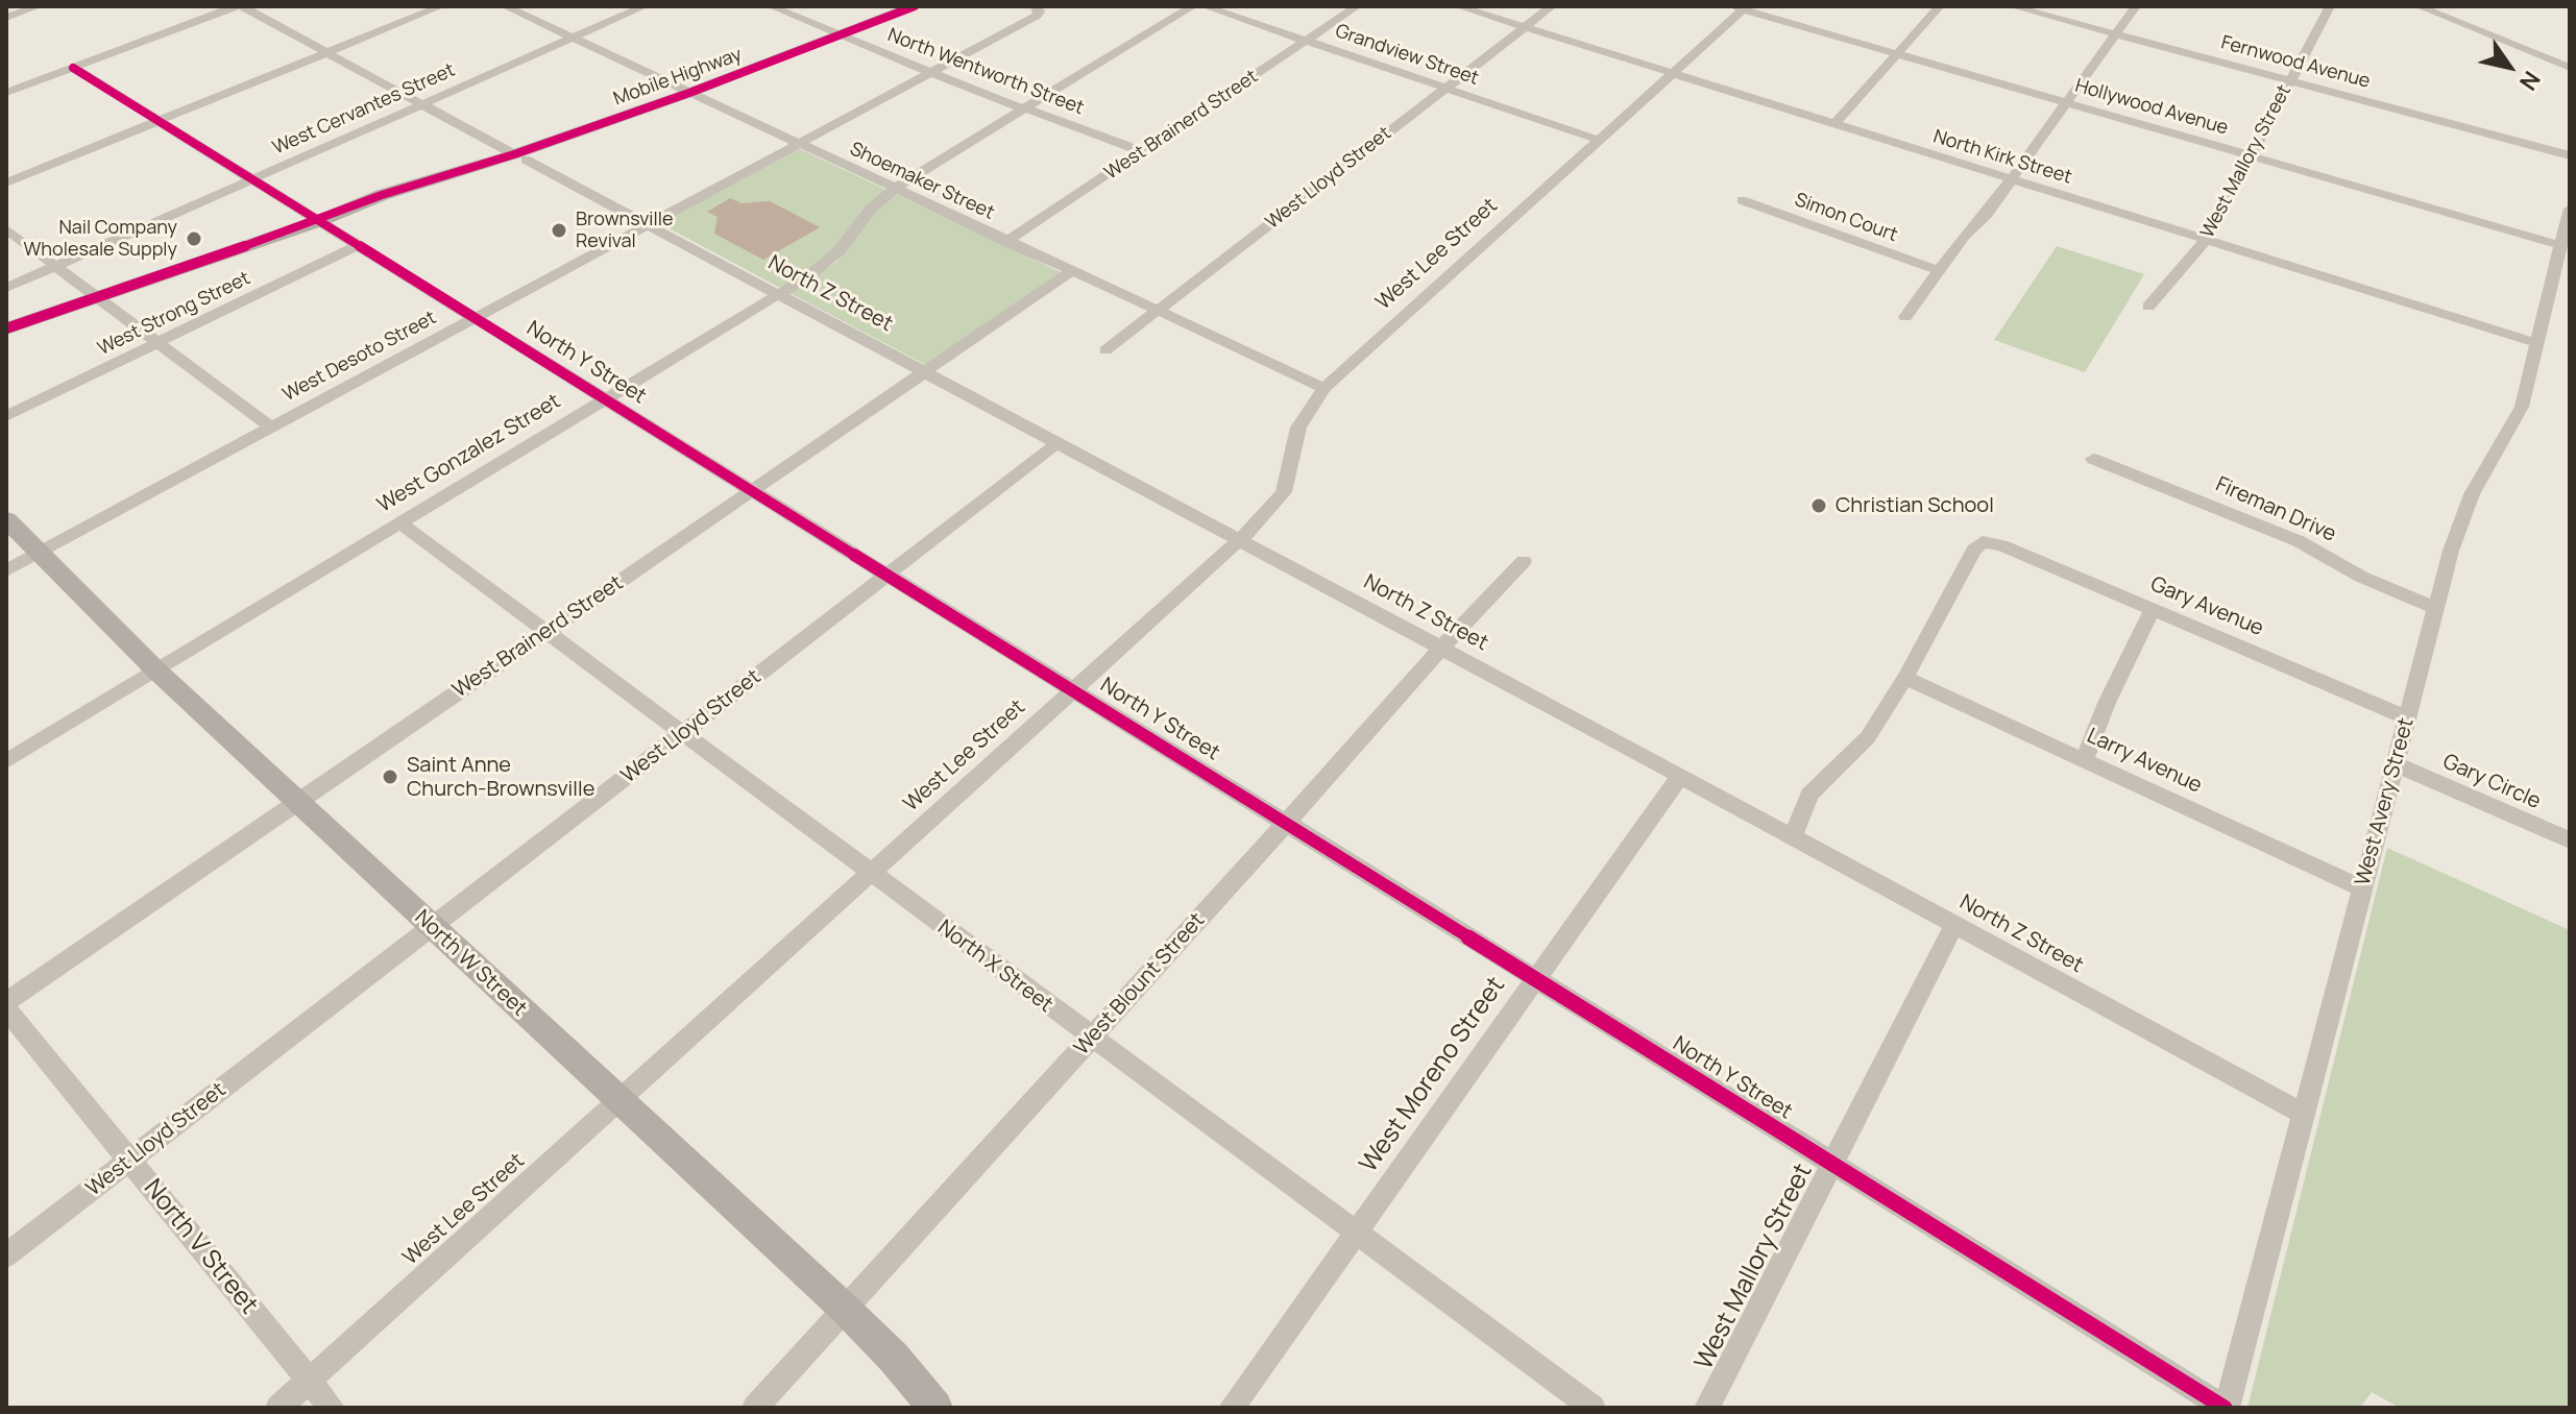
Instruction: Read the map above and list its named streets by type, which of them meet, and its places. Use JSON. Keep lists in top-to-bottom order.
{
  "streets": {
    "main road": ["Mobile Highway", "North W Street"],
    "street": [
      "Grandview Street",
      "Fernwood Avenue",
      "North Wentworth Street",
      "Hollywood Avenue",
      "West Cervantes Street",
      "West Brainerd Street",
      "North Kirk Street",
      "West Mallory Street",
      "West Lloyd Street",
      "Shoemaker Street",
      "Simon Court",
      "West Lee Street",
      "North Z Street",
      "West Strong Street",
      "West Desoto Street",
      "North Y Street",
      "West Gonzalez Street",
      "Fireman Drive",
      "Gary Avenue",
      "Larry Avenue",
      "Gary Circle",
      "West Avery Street",
      "North X Street",
      "West Blount Street",
      "West Moreno Street",
      "North V Street"
    ]
  },
  "crossings": [
    ["Grandview Street", "West Brainerd Street"],
    ["Grandview Street", "West Lloyd Street"],
    ["Grandview Street", "West Lee Street"],
    ["Fernwood Avenue", "West Mallory Street"],
    ["North Wentworth Street", "Mobile Highway"],
    ["North Wentworth Street", "West Brainerd Street"],
    ["North Wentworth Street", "West Desoto Street"],
    ["North Wentworth Street", "West Gonzalez Street"],
    ["Mobile Highway", "Shoemaker Street"],
    ["Mobile Highway", "North Z Street"],
    ["Mobile Highway", "North Y Street"],
    ["Hollywood Avenue", "West Mallory Street"],
    ["Hollywood Avenue", "West Lee Street"],
    ["Hollywood Avenue", "West Avery Street"],
    ["West Cervantes Street", "Shoemaker Street"],
    ["West Cervantes Street", "North Z Street"],
    ["West Cervantes Street", "North Y Street"],
    ["West Brainerd Street", "Shoemaker Street"],
    ["West Brainerd Street", "North Z Street"],
    ["West Brainerd Street", "North Y Street"],
    ["West Brainerd Street", "North W Street"],
    ["West Brainerd Street", "North X Street"],
    ["North Kirk Street", "West Mallory Street"],
    ["North Kirk Street", "West Lloyd Street"],
    ["North Kirk Street", "West Lee Street"],
    ["North Kirk Street", "West Avery Street"],
    ["West Mallory Street", "North Z Street"],
    ["West Mallory Street", "North Y Street"],
    ["West Lloyd Street", "Shoemaker Street"],
    ["West Lloyd Street", "North Z Street"],
    ["West Lloyd Street", "North Y Street"],
    ["West Lloyd Street", "North W Street"],
    ["West Lloyd Street", "North X Street"],
    ["West Lloyd Street", "North V Street"],
    ["Shoemaker Street", "West Lee Street"],
    ["Shoemaker Street", "West Desoto Street"],
    ["Shoemaker Street", "West Gonzalez Street"],
    ["West Lee Street", "North Z Street"],
    ["West Lee Street", "North Y Street"],
    ["West Lee Street", "North W Street"],
    ["West Lee Street", "North X Street"],
    ["West Lee Street", "North V Street"],
    ["North Z Street", "West Desoto Street"],
    ["North Z Street", "West Gonzalez Street"],
    ["North Z Street", "West Avery Street"],
    ["North Z Street", "West Blount Street"],
    ["North Z Street", "West Moreno Street"],
    ["West Strong Street", "North Y Street"],
    ["West Desoto Street", "North Y Street"],
    ["West Desoto Street", "North W Street"],
    ["North Y Street", "West Gonzalez Street"],
    ["North Y Street", "West Avery Street"],
    ["North Y Street", "West Blount Street"],
    ["North Y Street", "West Moreno Street"],
    ["West Gonzalez Street", "North W Street"],
    ["West Gonzalez Street", "North X Street"],
    ["Fireman Drive", "West Avery Street"],
    ["Gary Avenue", "Larry Avenue"],
    ["Gary Avenue", "West Avery Street"],
    ["Larry Avenue", "West Avery Street"],
    ["Gary Circle", "West Avery Street"],
    ["North W Street", "West Blount Street"],
    ["North X Street", "West Blount Street"],
    ["North X Street", "West Moreno Street"]
  ],
  "places": [
    "Brownsville Revival",
    "Nail Company Wholesale Supply",
    "Christian School",
    "Saint Anne Church-Brownsville"
  ],
  "north": "bottom right"
}
